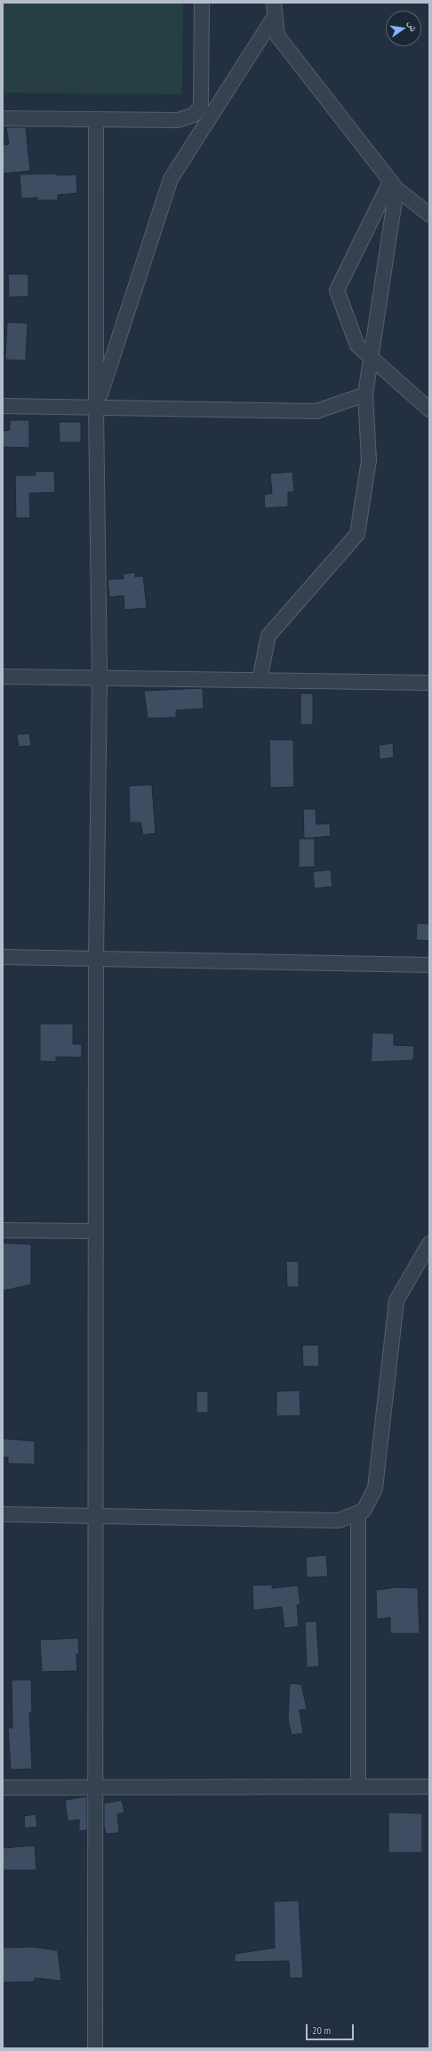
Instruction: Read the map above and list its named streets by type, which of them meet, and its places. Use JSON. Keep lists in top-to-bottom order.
{
  "scale_bar": "20 m",
  "north": "right"
}
